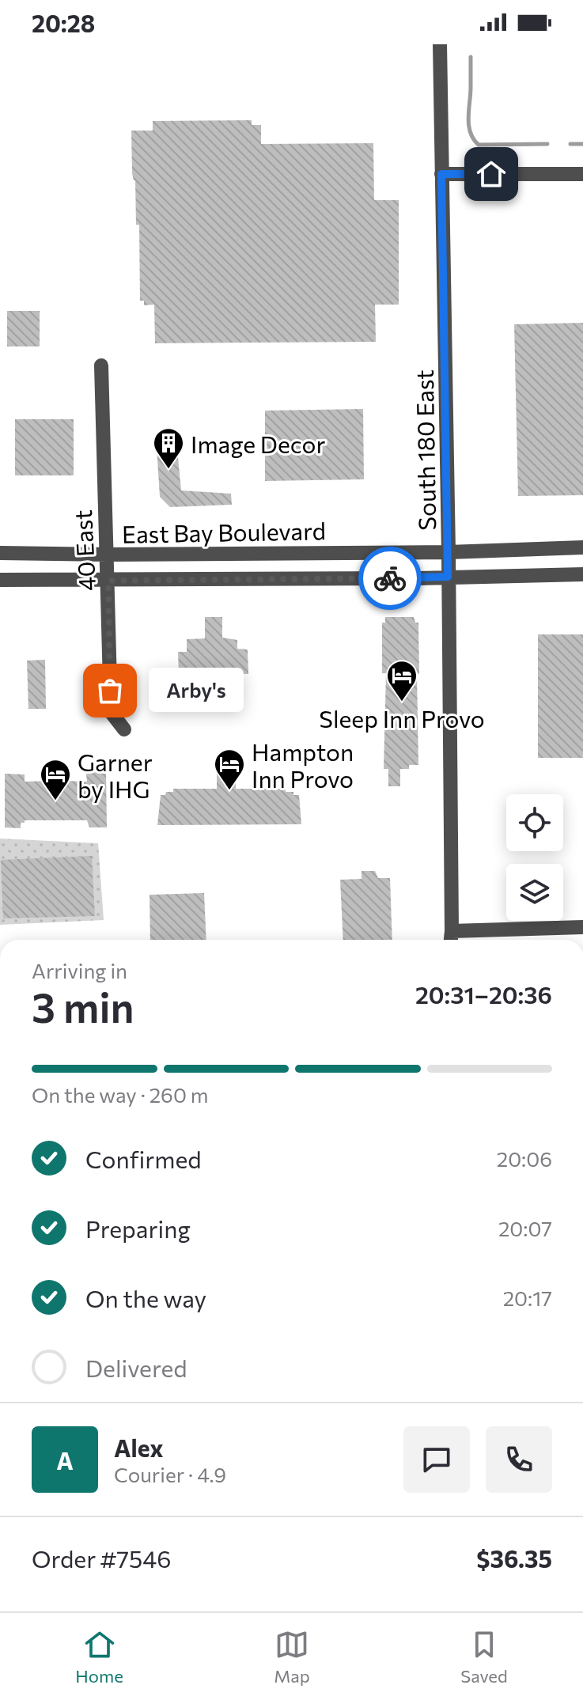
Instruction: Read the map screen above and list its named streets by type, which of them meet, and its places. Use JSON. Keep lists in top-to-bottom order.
{
  "streets": {
    "street": ["South 180 East", "East Bay Boulevard", "40 East"]
  },
  "crossings": [
    ["South 180 East", "East Bay Boulevard"],
    ["East Bay Boulevard", "40 East"]
  ],
  "places": {
    "building": ["Image Decor"],
    "other": ["Arby's"],
    "hotel": ["Sleep Inn Provo", "Hampton Inn Provo", "Garner by IHG"]
  },
  "page": {
    "status": "20:28",
    "bubble": "Arby's",
    "heading": ["3 min", "Arriving in", "20:31–20:36"],
    "panel": [
      "Alex",
      "Courier · 4.9",
      "Order #7546",
      "$36.35"
    ],
    "bar": "On the way · 260 m",
    "list": [
      ["Confirmed", "20:06"],
      ["Preparing", "20:07"],
      ["On the way", "20:17"],
      "Delivered"
    ],
    "round": "A",
    "tabs": ["Home", "Map", "Saved"]
  }
}
